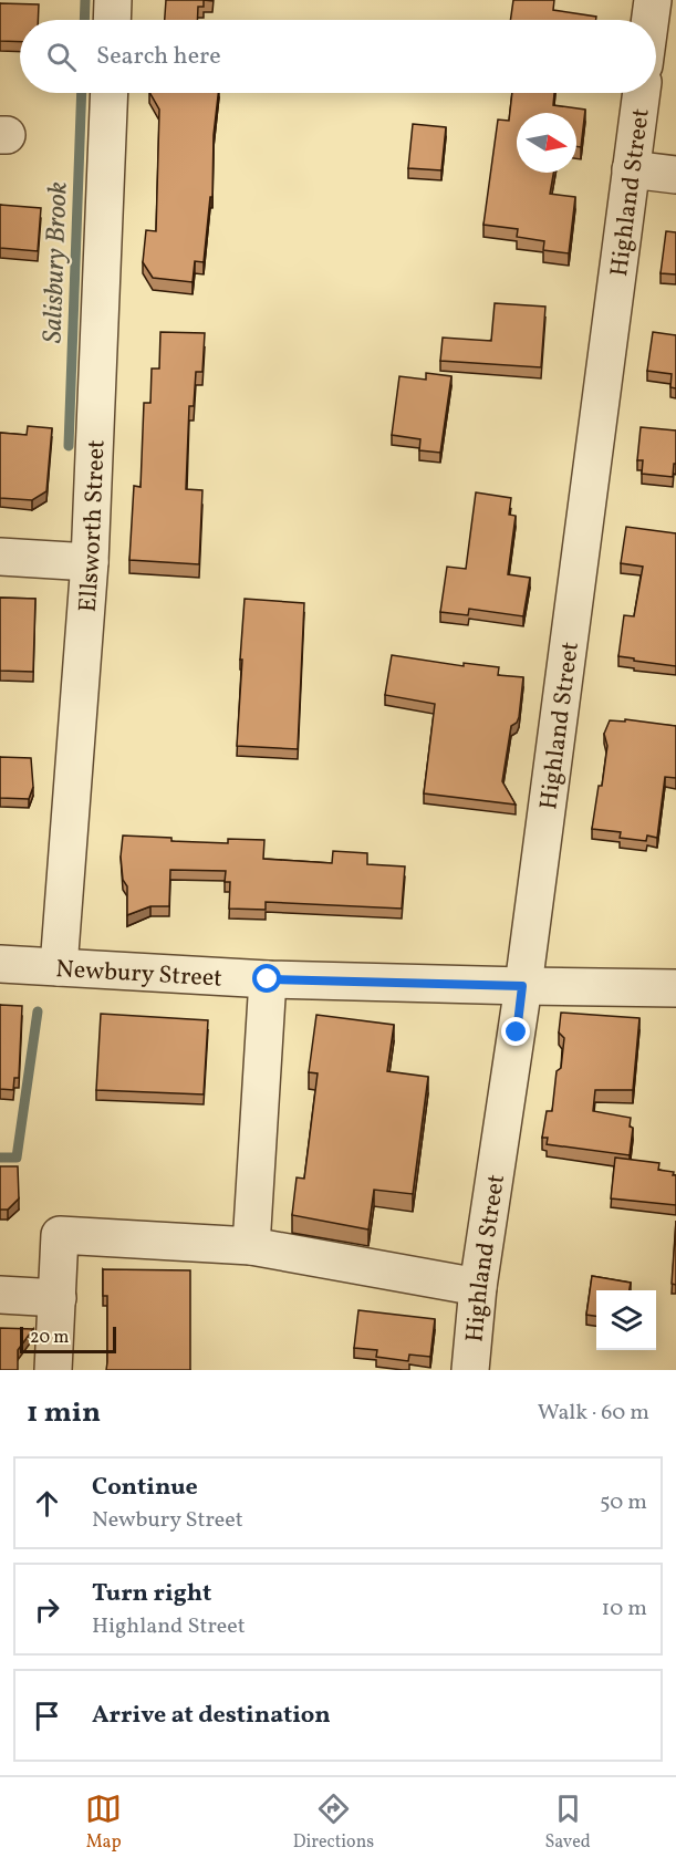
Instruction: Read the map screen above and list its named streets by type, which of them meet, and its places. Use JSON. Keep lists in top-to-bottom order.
{
  "streets": {
    "street": ["Highland Street", "Ellsworth Street", "Newbury Street"]
  },
  "crossings": [
    ["Highland Street", "Newbury Street"],
    ["Ellsworth Street", "Newbury Street"]
  ],
  "water": ["Salisbury Brook"],
  "scale_bar": "20 m",
  "north": "right",
  "page": {
    "search": "Search here",
    "scale": "20 m",
    "heading": ["1 min", "Walk · 60 m"],
    "list": [
      ["Continue", "Newbury Street", "50 m"],
      ["Turn right", "Highland Street", "10 m"],
      "Arrive at destination"
    ],
    "nav": ["Map", "Directions", "Saved"]
  }
}
